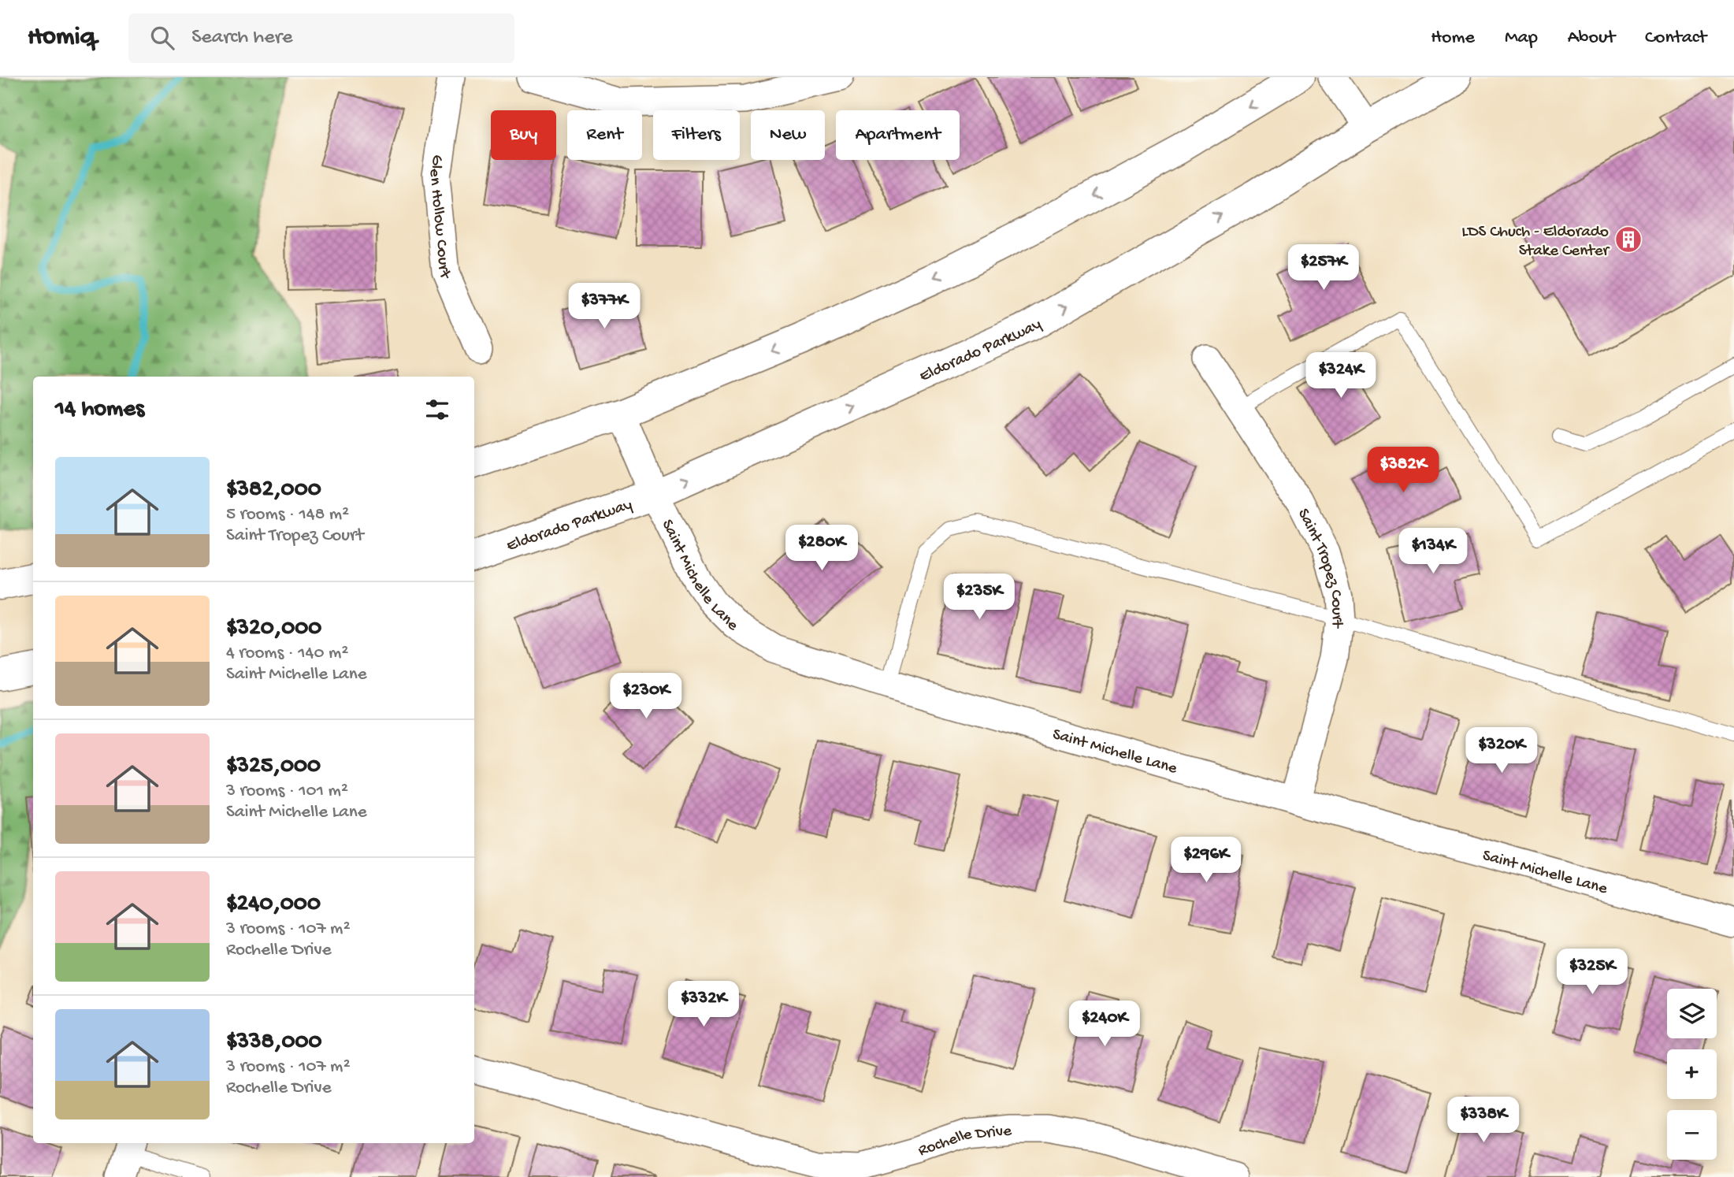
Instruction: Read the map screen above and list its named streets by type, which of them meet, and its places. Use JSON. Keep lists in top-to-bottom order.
{
  "streets": {
    "main road": ["Eldorado Parkway"],
    "street": [
      "Glen Hollow Court",
      "Saint Tropez Court",
      "Saint Michelle Lane",
      "Rochelle Drive"
    ]
  },
  "crossings": [
    ["Eldorado Parkway", "Saint Michelle Lane"],
    ["Saint Tropez Court", "Saint Michelle Lane"]
  ],
  "places": {
    "building": ["LDS Chuch - Eldorado Stake Center"]
  },
  "page": {
    "header": "Homiq",
    "search": "Search here",
    "nav": [
      "Home",
      "Map",
      "About",
      "Contact"
    ],
    "chip": [
      "Buy",
      "Rent",
      "Filters",
      "New",
      "Apartment"
    ],
    "price": [
      "$257K",
      "$377K",
      "$324K",
      "$382K",
      "$280K",
      "$134K",
      "$235K",
      "$230K",
      "$320K",
      "$296K",
      "$325K",
      "$332K",
      "$240K",
      "$338K"
    ],
    "heading": "14 homes",
    "list": [
      {
        "name": "$382,000",
        "note": "5 rooms · 148 m² · Saint Tropez Court"
      },
      {
        "name": "$320,000",
        "note": "4 rooms · 140 m² · Saint Michelle Lane"
      },
      {
        "name": "$325,000",
        "note": "3 rooms · 101 m² · Saint Michelle Lane"
      },
      {
        "name": "$240,000",
        "note": "3 rooms · 107 m² · Rochelle Drive"
      },
      {
        "name": "$338,000",
        "note": "3 rooms · 107 m² · Rochelle Drive"
      }
    ],
    "map_buttons": ["+", "−"]
  }
}
